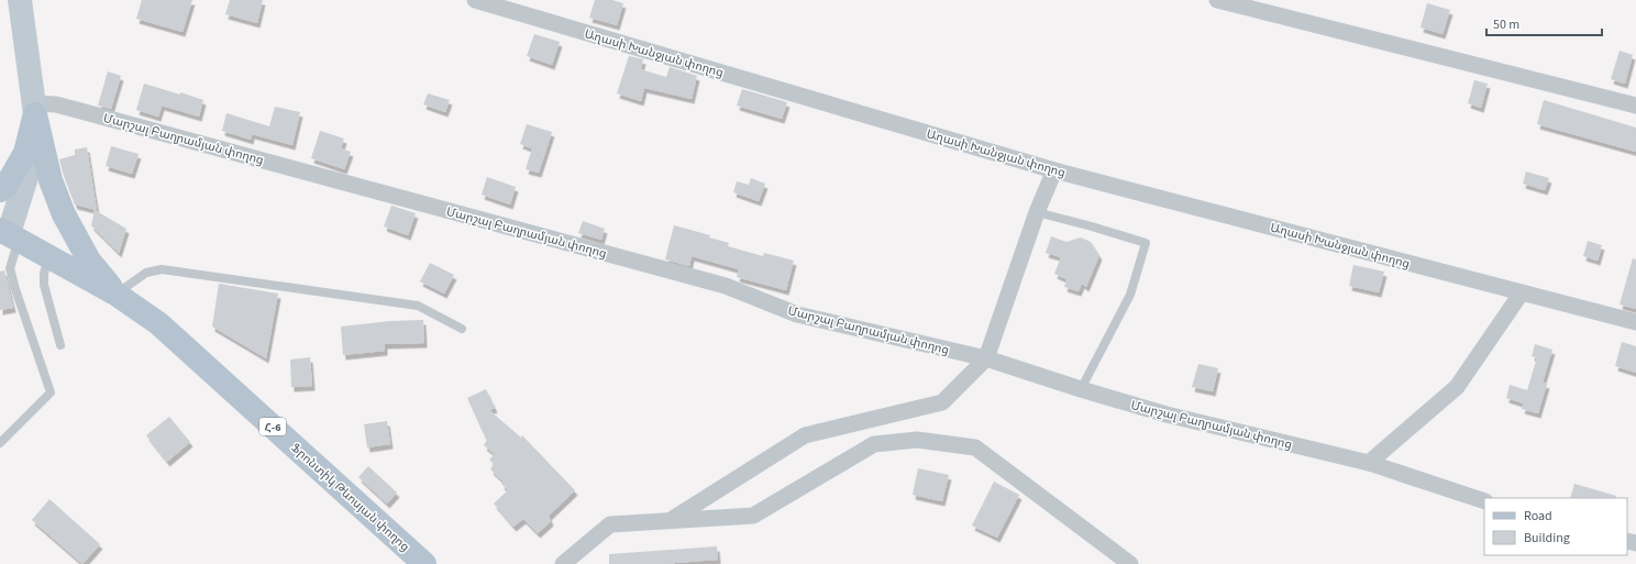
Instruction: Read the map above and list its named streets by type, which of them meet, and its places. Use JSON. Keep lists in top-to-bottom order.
{
  "streets": {
    "main road": ["Հ-6", "Ֆրոնտիկ Թևոսյան փողոց"],
    "street": ["Աղասի Խանջյան փողոց", "Մարշալ Բաղրամյան փողոց"]
  },
  "legend": ["Road", "Building"],
  "scale_bar": "50 m"
}
